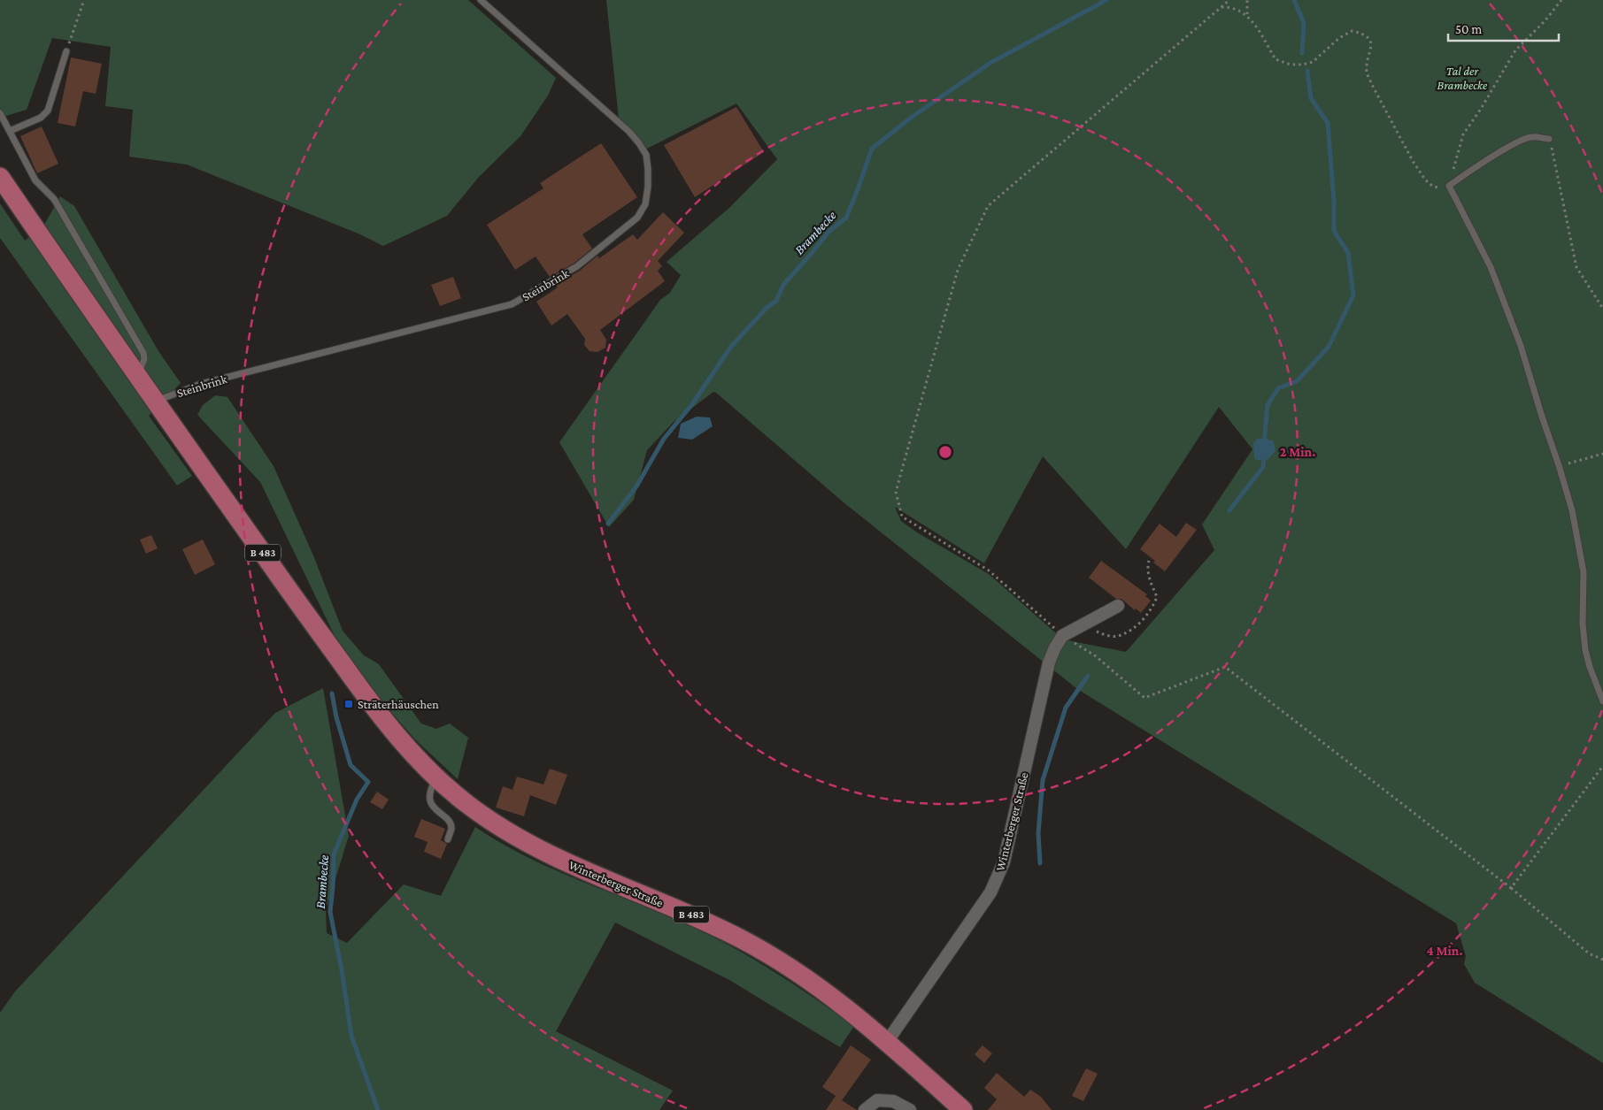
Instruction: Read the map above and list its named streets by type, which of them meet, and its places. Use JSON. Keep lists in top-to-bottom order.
{
  "streets": {
    "main road": ["B 483", "Winterberger Straße"],
    "lane": ["Steinbrink"]
  },
  "crossings": [
    ["Steinbrink", "B 483"],
    ["Steinbrink", "Winterberger Straße"],
    ["B 483", "Winterberger Straße"]
  ],
  "water": ["Brambecke"],
  "parks": ["Tal der Brambecke"],
  "places": {
    "transit": ["Sträterhäuschen"]
  },
  "scale_bar": "50 m",
  "rings": ["2 Min.", "4 Min."]
}
